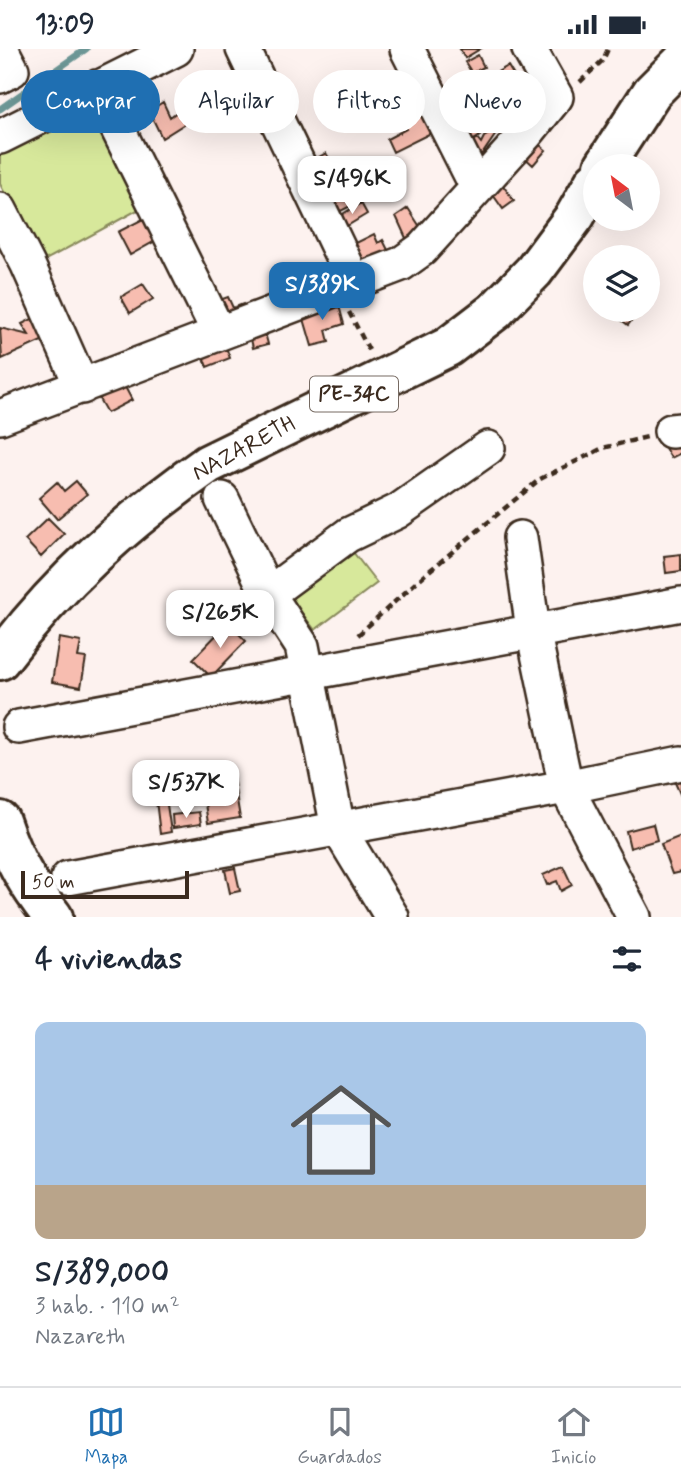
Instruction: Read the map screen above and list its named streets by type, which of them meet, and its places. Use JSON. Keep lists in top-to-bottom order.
{
  "streets": {
    "main road": ["PE-34C", "NAZARETH"]
  },
  "scale_bar": "50 m",
  "north": "top left",
  "page": {
    "status": "13:09",
    "chip": [
      "Comprar",
      "Alquilar",
      "Filtros",
      "Nuevo"
    ],
    "price": [
      "S/496K",
      "S/389K",
      "S/265K",
      "S/537K"
    ],
    "scale": "50 m",
    "heading": "4 viviendas",
    "list": [
      {
        "name": "S/389,000",
        "note": "3 hab. · 110 m² · Nazareth"
      }
    ],
    "tabs": ["Mapa", "Guardados", "Inicio"]
  }
}
